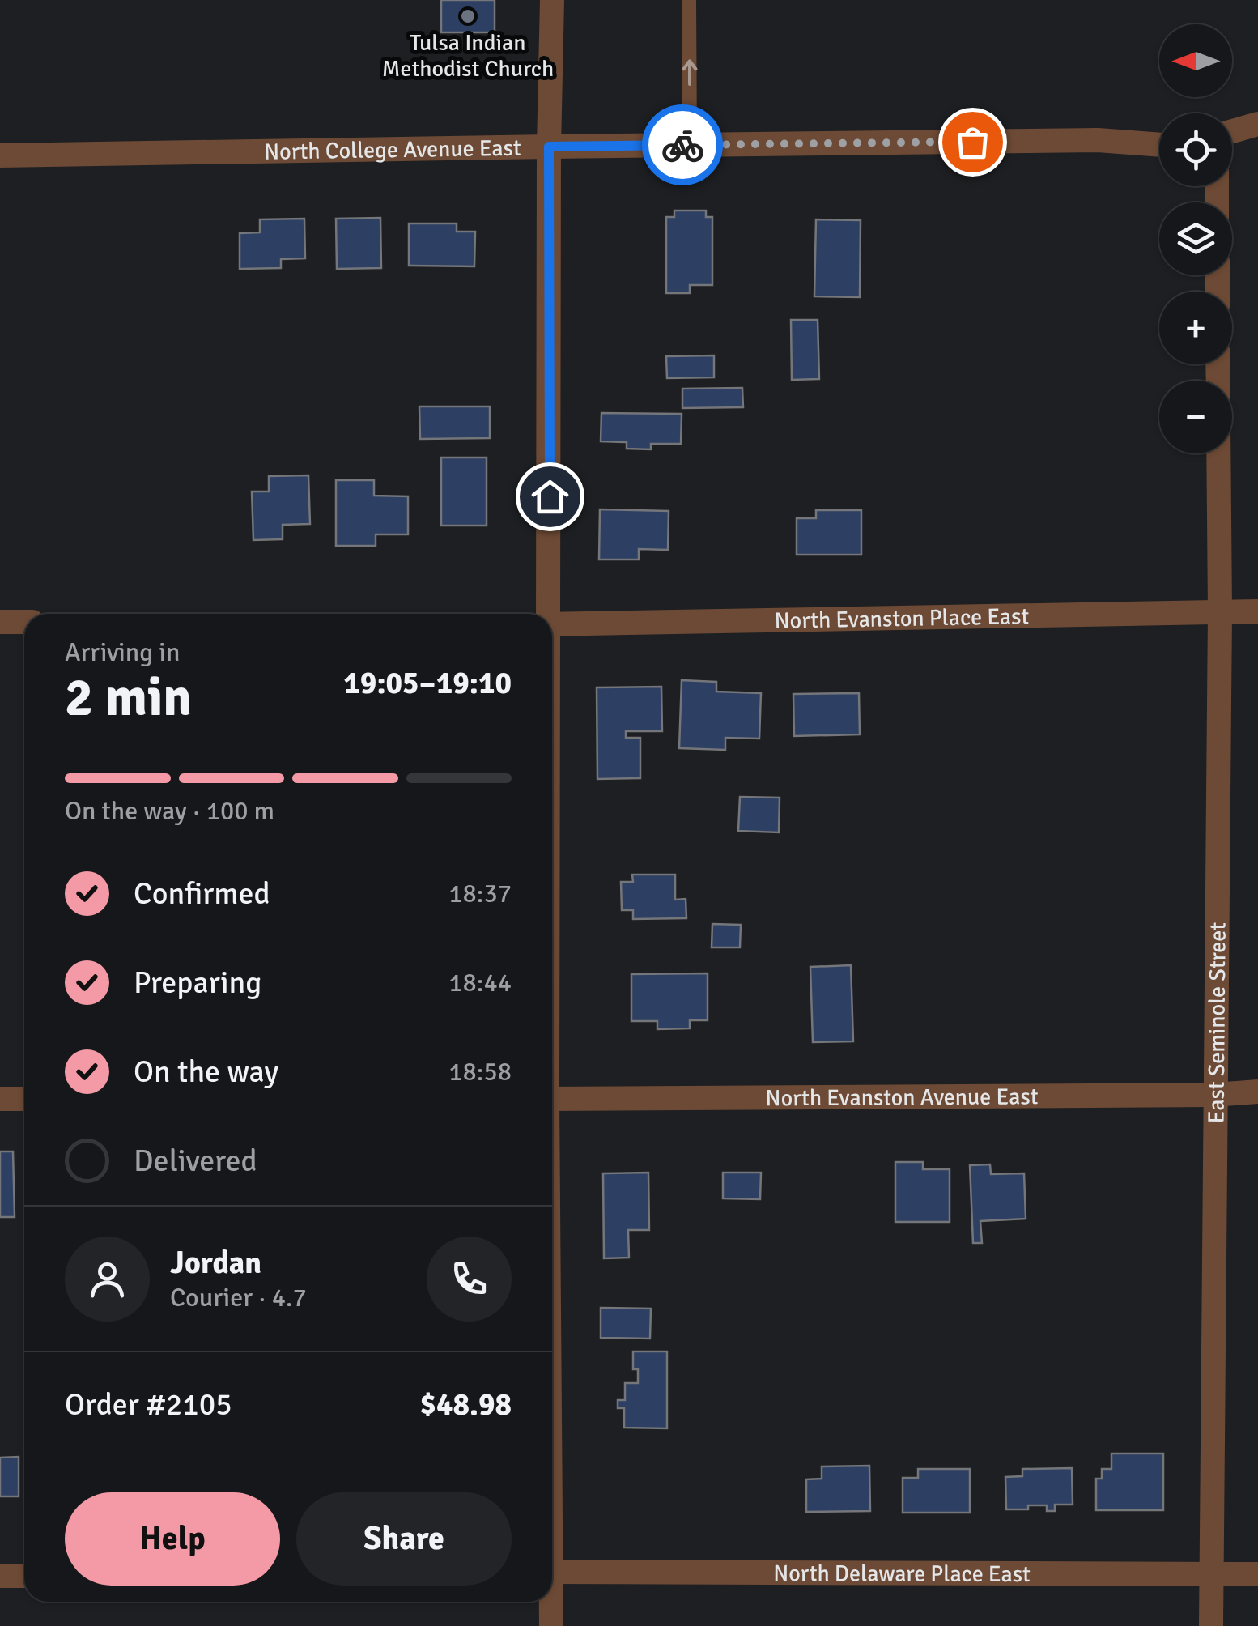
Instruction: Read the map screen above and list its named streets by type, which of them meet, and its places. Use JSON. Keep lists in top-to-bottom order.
{
  "streets": {
    "street": [
      "North College Avenue East",
      "North Evanston Place East",
      "East Seminole Street",
      "North Evanston Avenue East",
      "North Delaware Place East"
    ]
  },
  "crossings": [
    ["North Evanston Place East", "East Seminole Street"],
    ["East Seminole Street", "North Evanston Avenue East"],
    ["East Seminole Street", "North Delaware Place East"]
  ],
  "places": ["Tulsa Indian Methodist Church"],
  "north": "left",
  "page": {
    "map_buttons": ["+", "−"],
    "heading": ["2 min", "Arriving in", "19:05–19:10"],
    "panel": [
      "Jordan",
      "Courier · 4.7",
      "Order #2105",
      "$48.98"
    ],
    "bar": "On the way · 100 m",
    "list": [
      ["Confirmed", "18:37"],
      ["Preparing", "18:44"],
      ["On the way", "18:58"],
      "Delivered"
    ],
    "buttons": ["Help", "Share"]
  }
}
